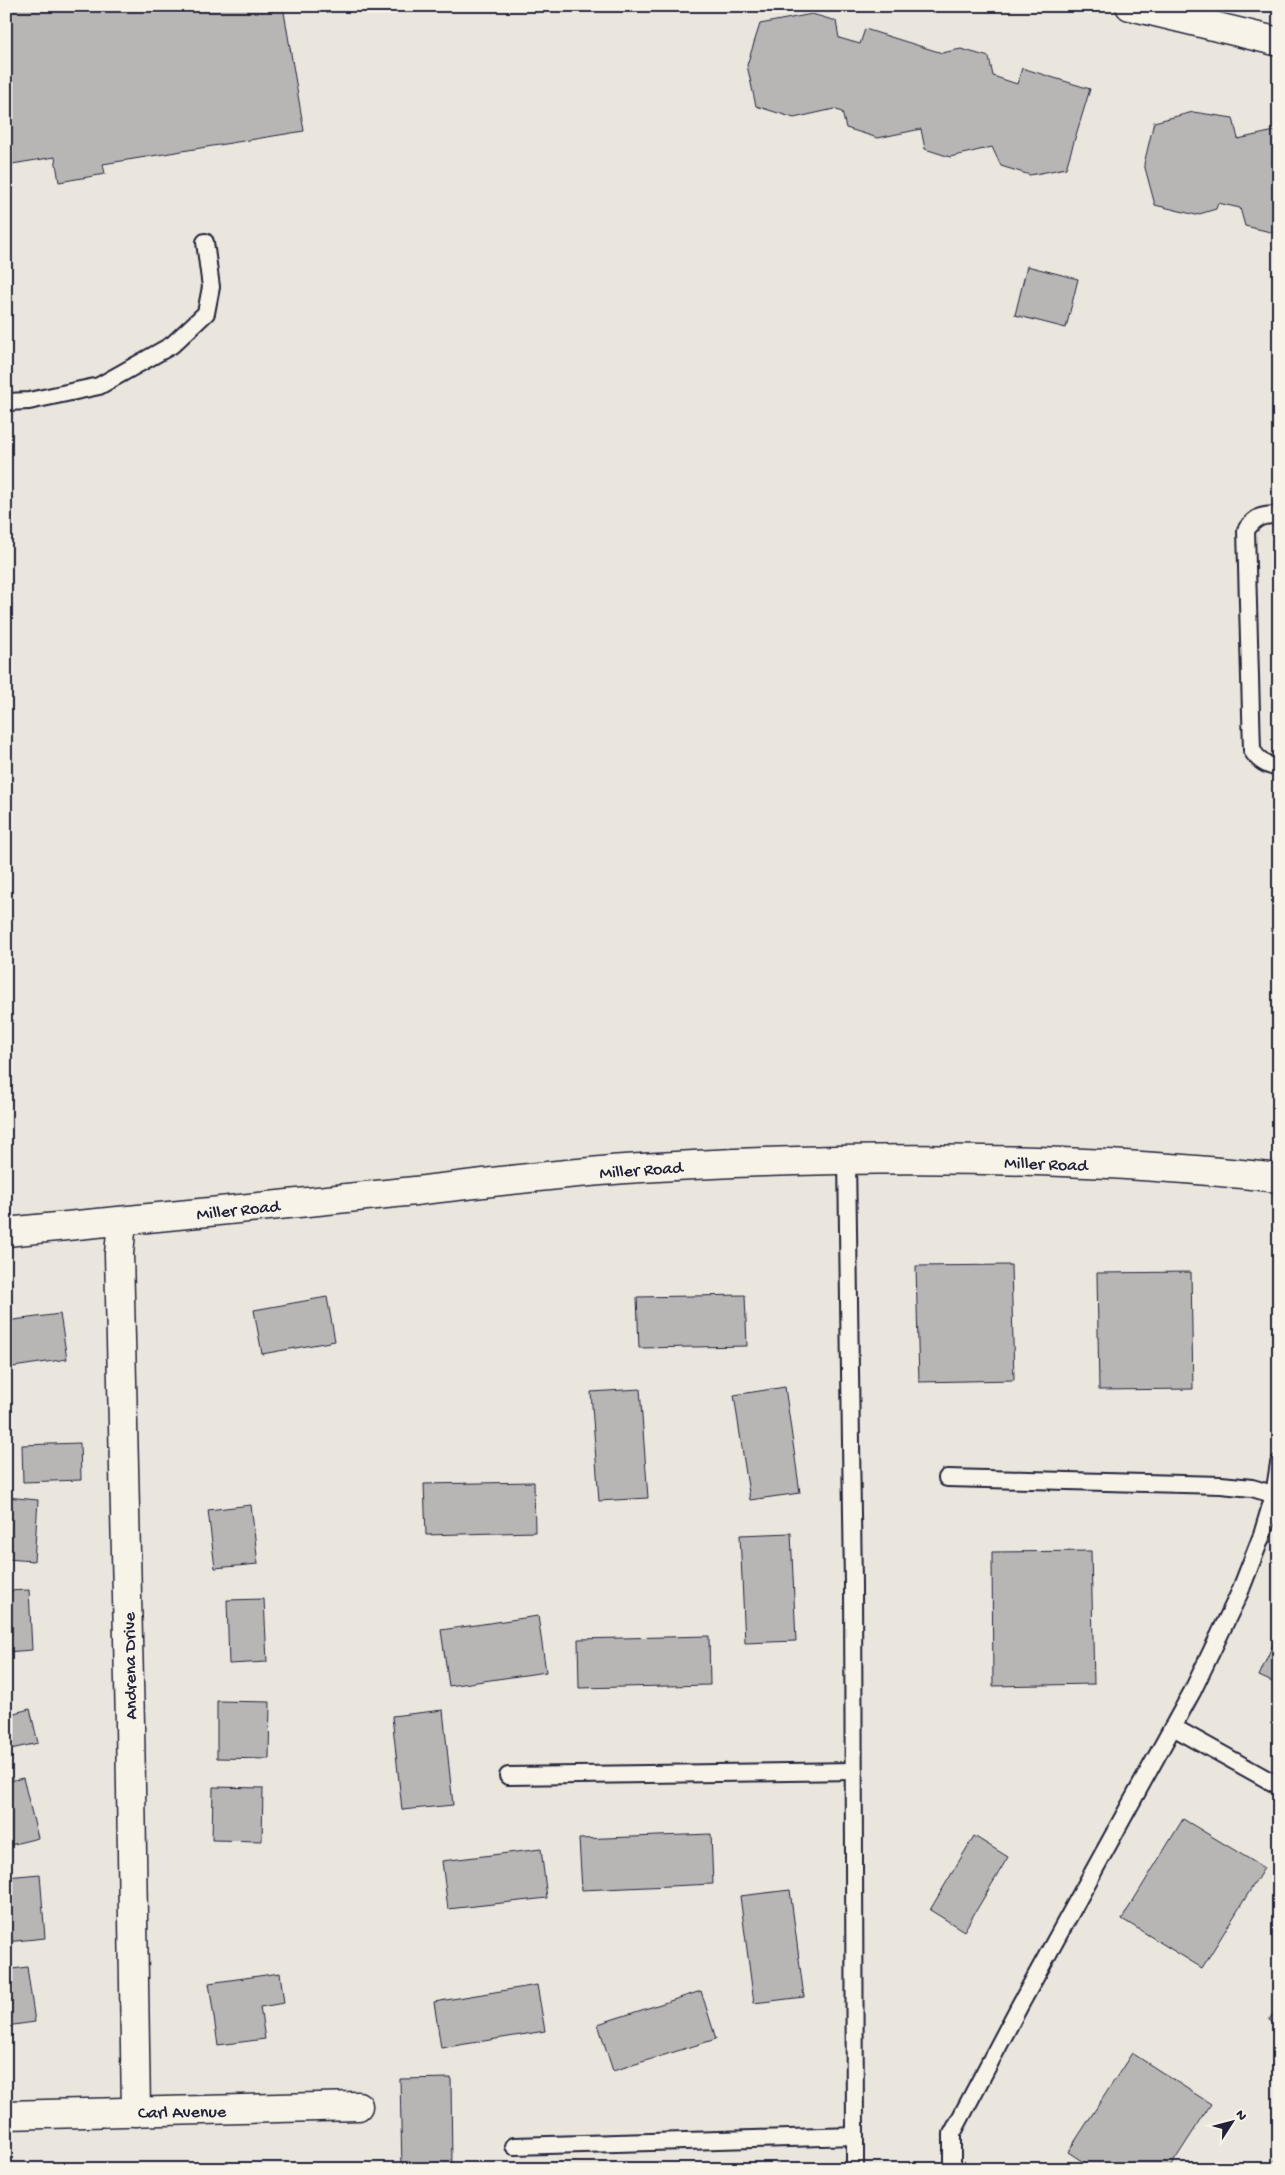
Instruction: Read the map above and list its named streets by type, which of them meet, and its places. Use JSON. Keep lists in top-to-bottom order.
{
  "streets": {
    "street": ["Miller Road", "Andrena Drive", "Carl Avenue"]
  },
  "crossings": [
    ["Miller Road", "Andrena Drive"],
    ["Andrena Drive", "Carl Avenue"]
  ],
  "north": "top right"
}
